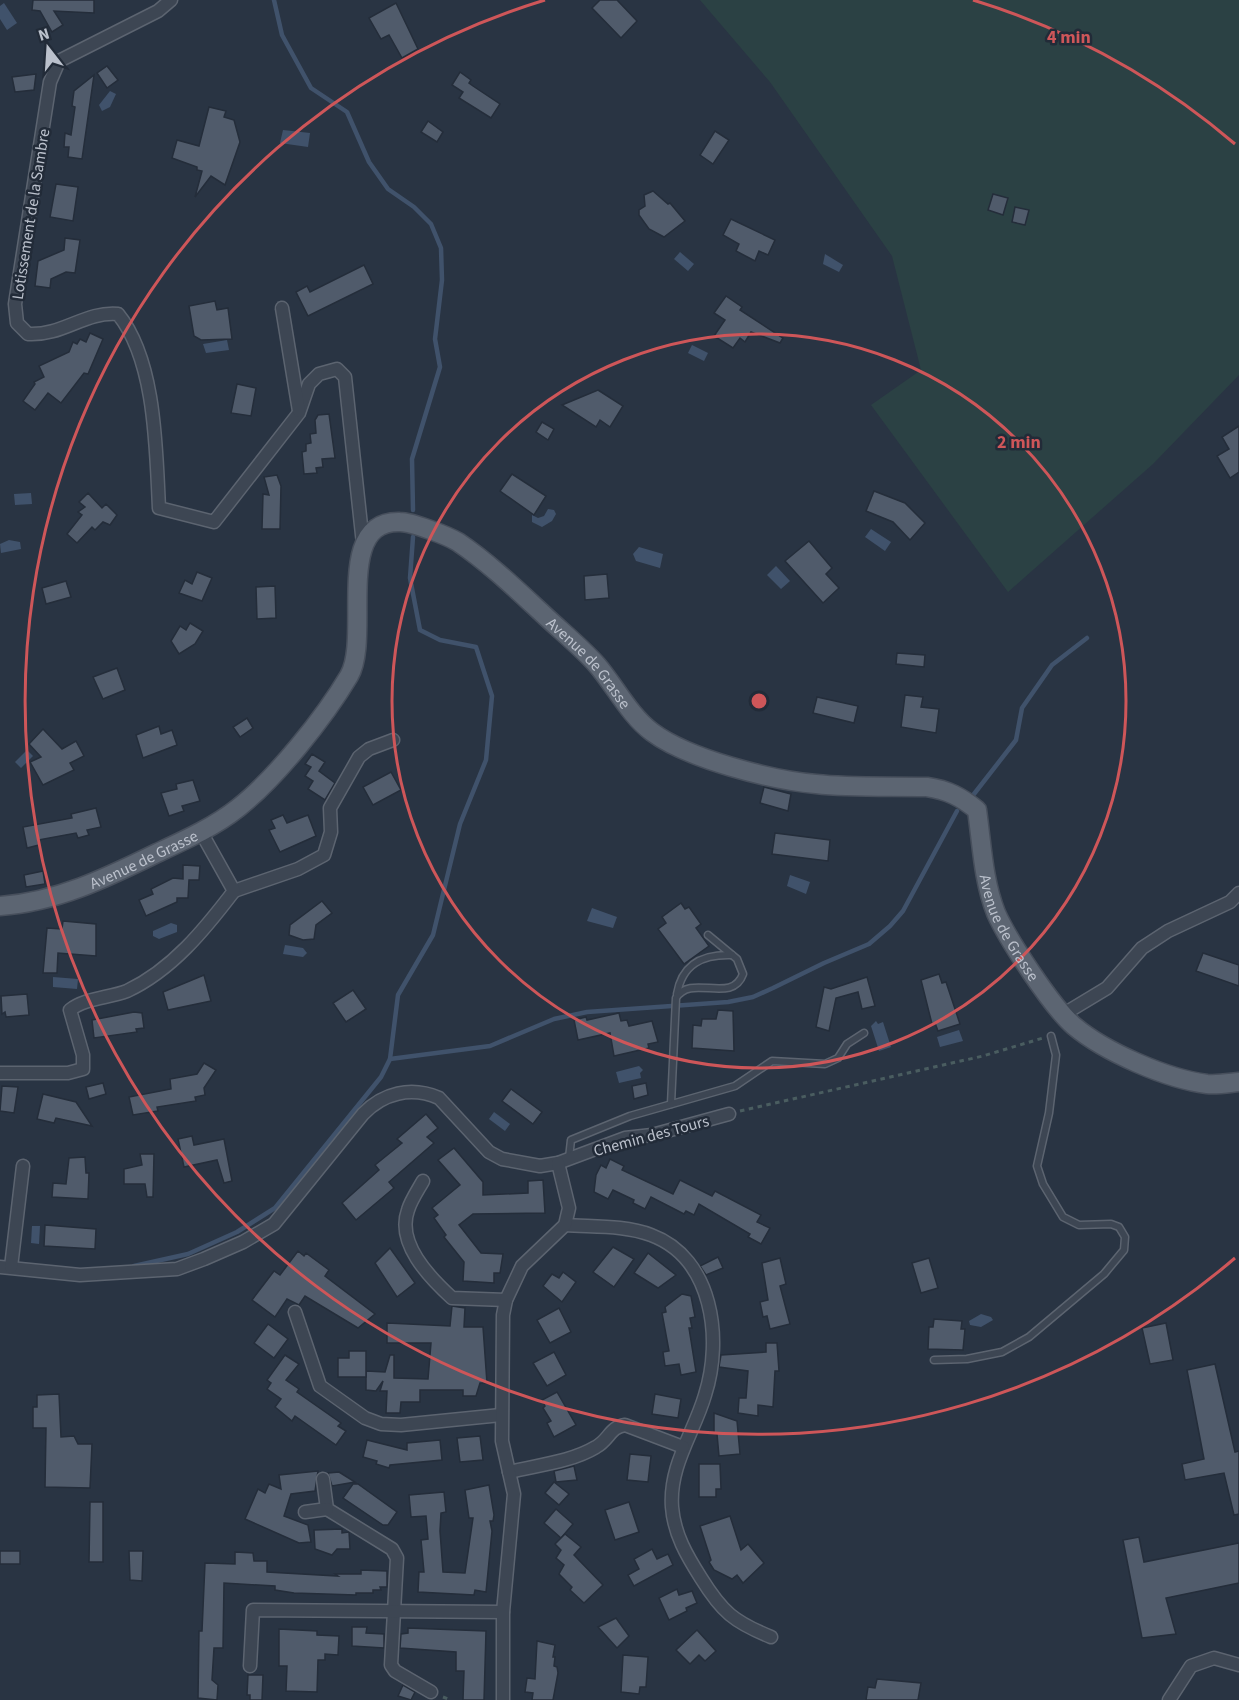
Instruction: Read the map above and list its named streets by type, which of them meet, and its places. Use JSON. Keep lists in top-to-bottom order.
{
  "streets": {
    "main road": ["Avenue de Grasse"],
    "street": ["Lotissement de la Sambre", "Chemin des Tours"]
  },
  "crossings": [
    ["Lotissement de la Sambre", "Avenue de Grasse"]
  ],
  "north": "top",
  "rings": ["4 min", "2 min"]
}
